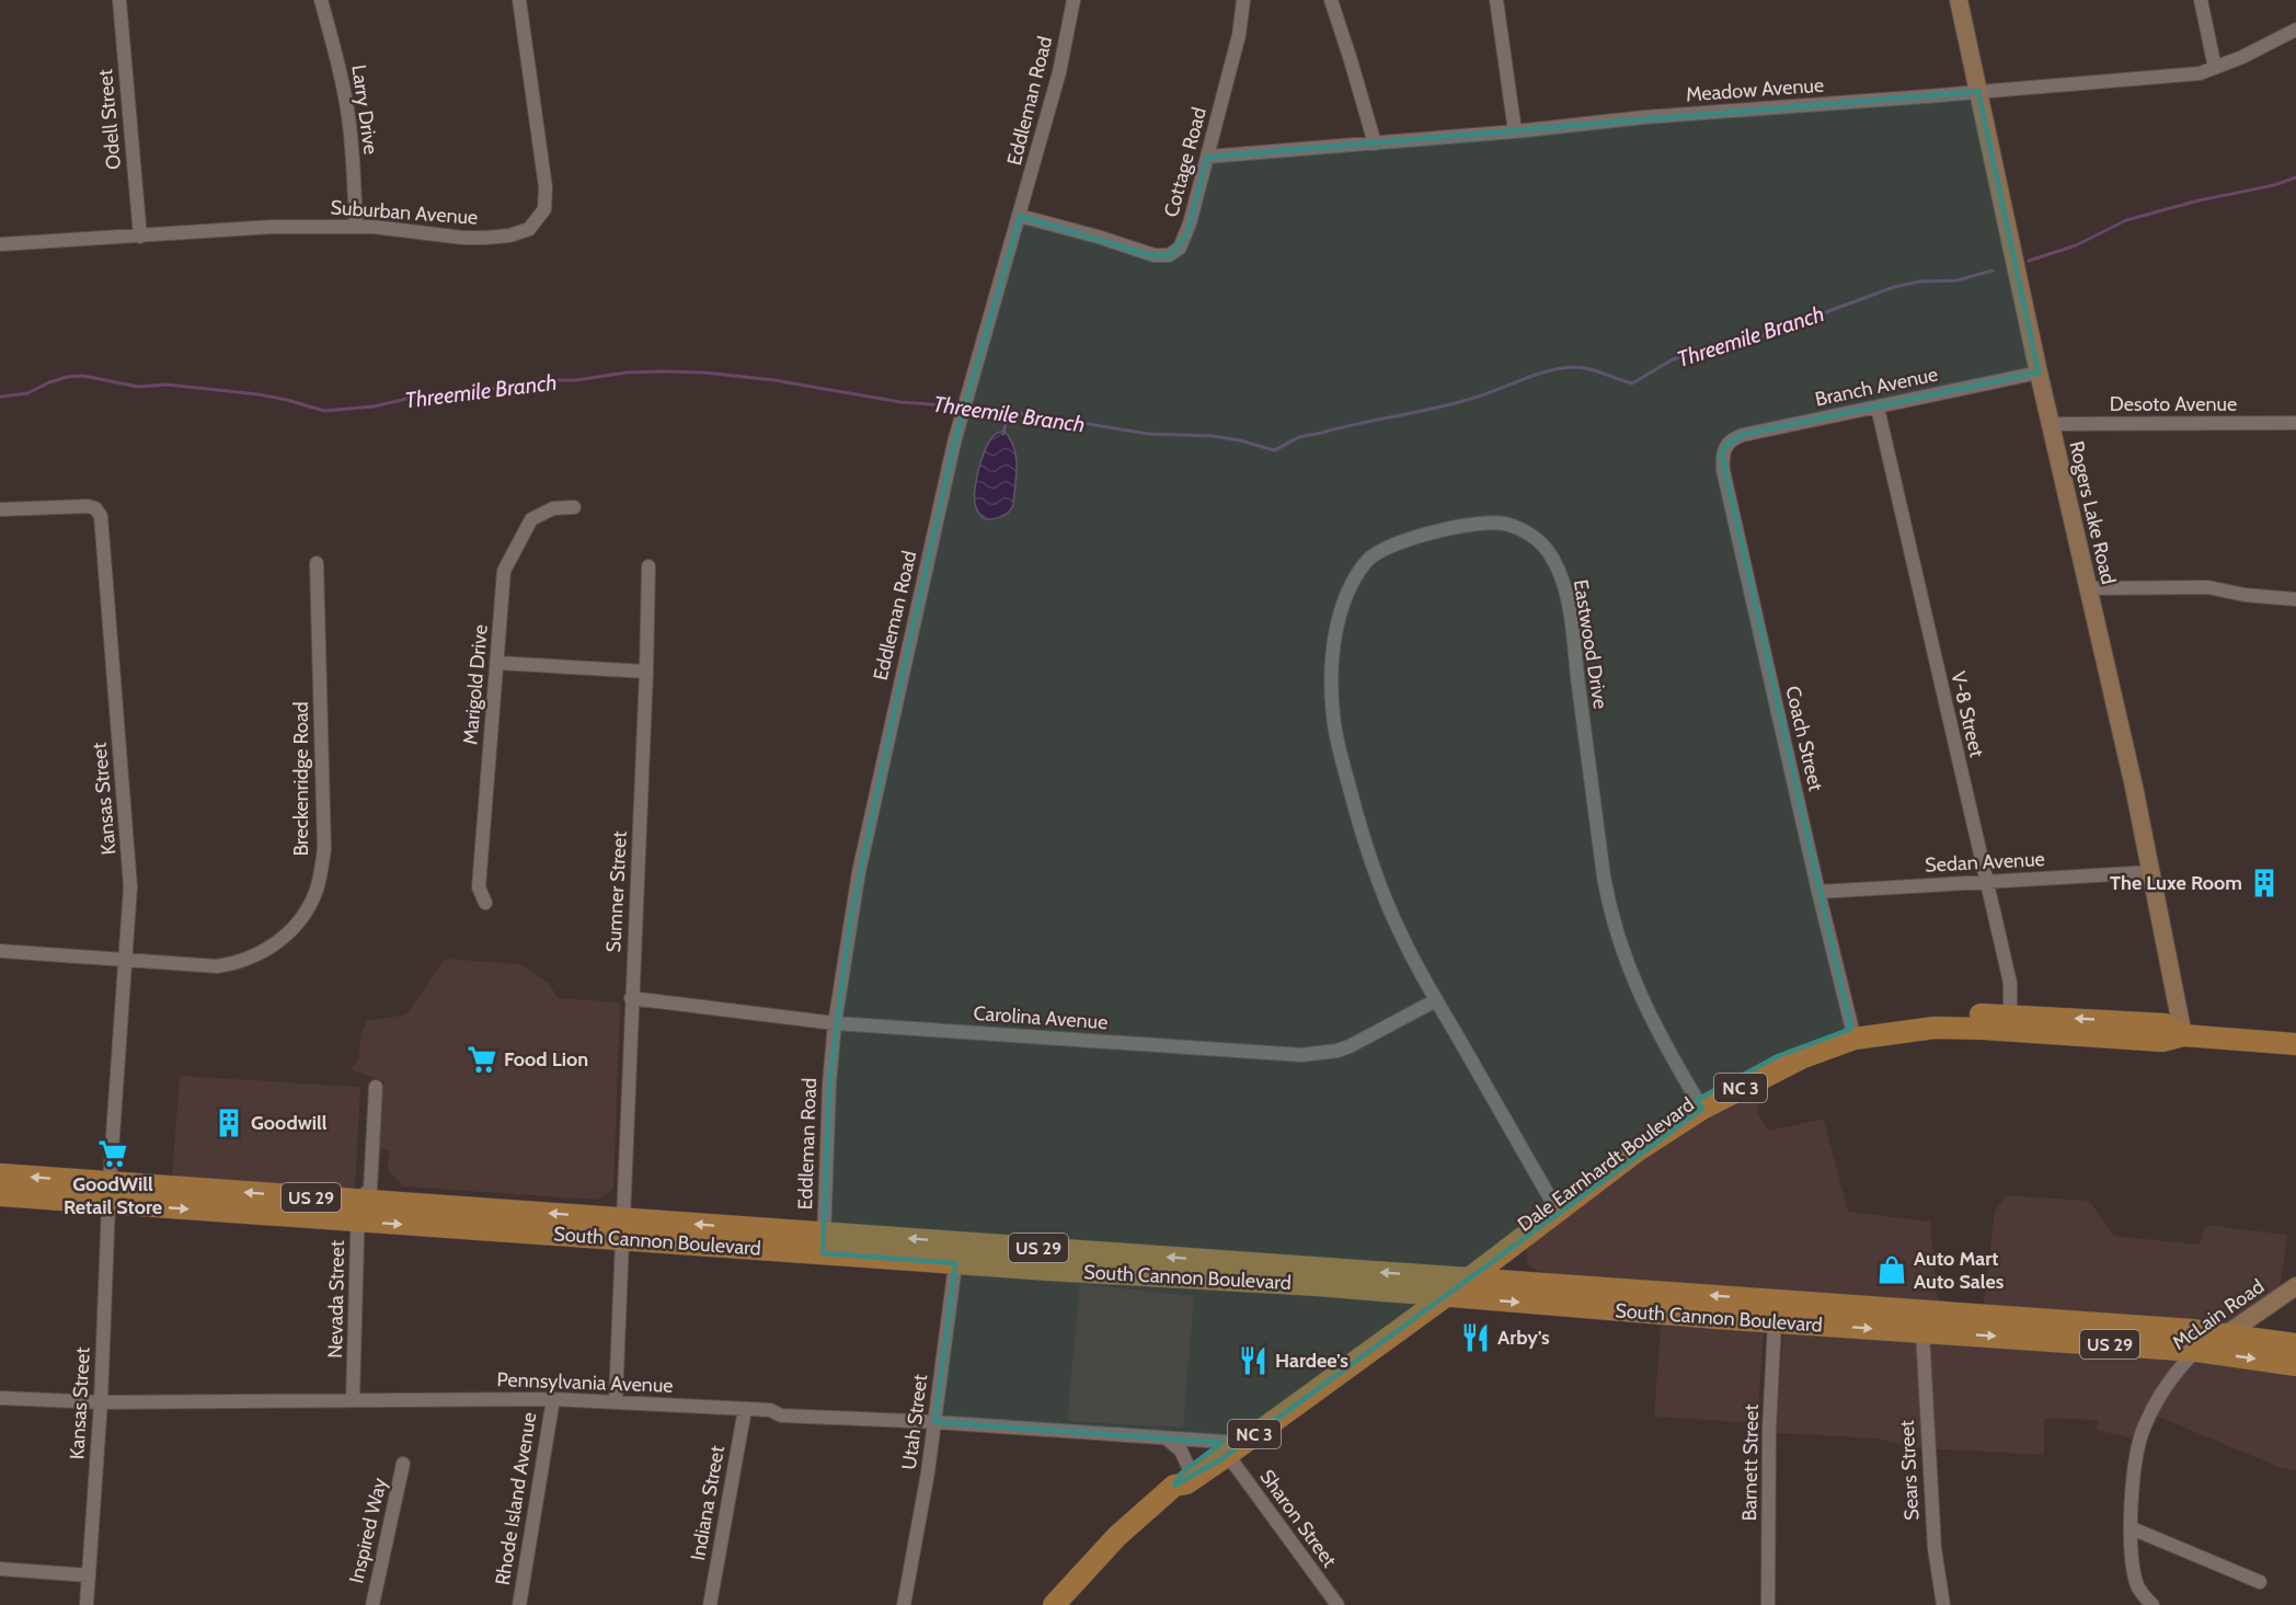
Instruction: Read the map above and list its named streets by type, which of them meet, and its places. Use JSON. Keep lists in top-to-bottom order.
{
  "streets": {
    "main road": [
      "Rogers Lake Road",
      "NC 3",
      "Dale Earnhardt Boulevard",
      "US 29",
      "South Cannon Boulevard",
      "McLain Road"
    ],
    "street": [
      "Meadow Avenue",
      "Eddleman Road",
      "Larry Drive",
      "Odell Street",
      "Cottage Road",
      "Suburban Avenue",
      "Branch Avenue",
      "Desoto Avenue",
      "Eastwood Drive",
      "Marigold Drive",
      "V-8 Street",
      "Coach Street",
      "Breckenridge Road",
      "Kansas Street",
      "Sedan Avenue",
      "Sumner Street",
      "Carolina Avenue",
      "Nevada Street",
      "Pennsylvania Avenue",
      "Utah Street",
      "Barnett Street",
      "Sears Street",
      "Rhode Island Avenue",
      "Indiana Street",
      "Sharon Street",
      "Inspired Way"
    ]
  },
  "crossings": [
    ["Meadow Avenue", "Cottage Road"],
    ["Meadow Avenue", "Rogers Lake Road"],
    ["Eddleman Road", "Cottage Road"],
    ["Eddleman Road", "Carolina Avenue"],
    ["Eddleman Road", "South Cannon Boulevard"],
    ["Larry Drive", "Suburban Avenue"],
    ["Odell Street", "Suburban Avenue"],
    ["Branch Avenue", "Rogers Lake Road"],
    ["Branch Avenue", "V-8 Street"],
    ["Branch Avenue", "Coach Street"],
    ["Desoto Avenue", "Rogers Lake Road"],
    ["Rogers Lake Road", "Sedan Avenue"],
    ["Rogers Lake Road", "Dale Earnhardt Boulevard"],
    ["Eastwood Drive", "Carolina Avenue"],
    ["Eastwood Drive", "Dale Earnhardt Boulevard"],
    ["V-8 Street", "Sedan Avenue"],
    ["V-8 Street", "Dale Earnhardt Boulevard"],
    ["Coach Street", "Sedan Avenue"],
    ["Coach Street", "Dale Earnhardt Boulevard"],
    ["Breckenridge Road", "Kansas Street"],
    ["Kansas Street", "South Cannon Boulevard"],
    ["Kansas Street", "Pennsylvania Avenue"],
    ["Sumner Street", "Carolina Avenue"],
    ["Sumner Street", "South Cannon Boulevard"],
    ["Sumner Street", "Pennsylvania Avenue"],
    ["Dale Earnhardt Boulevard", "South Cannon Boulevard"],
    ["Dale Earnhardt Boulevard", "Pennsylvania Avenue"],
    ["Dale Earnhardt Boulevard", "Sharon Street"],
    ["US 29", "South Cannon Boulevard"],
    ["US 29", "Barnett Street"],
    ["South Cannon Boulevard", "Nevada Street"],
    ["South Cannon Boulevard", "McLain Road"],
    ["South Cannon Boulevard", "Utah Street"],
    ["South Cannon Boulevard", "Barnett Street"],
    ["South Cannon Boulevard", "Sears Street"],
    ["Nevada Street", "Pennsylvania Avenue"],
    ["Pennsylvania Avenue", "Utah Street"],
    ["Pennsylvania Avenue", "Rhode Island Avenue"],
    ["Pennsylvania Avenue", "Indiana Street"],
    ["Pennsylvania Avenue", "Sharon Street"]
  ],
  "water": ["Threemile Branch"],
  "places": {
    "building": ["The Luxe Room", "Goodwill"],
    "supermarket": ["Food Lion", "GoodWill Retail Store"],
    "shop": ["Auto Mart Auto Sales"],
    "restaurant": ["Arby's", "Hardee's"]
  }
}
